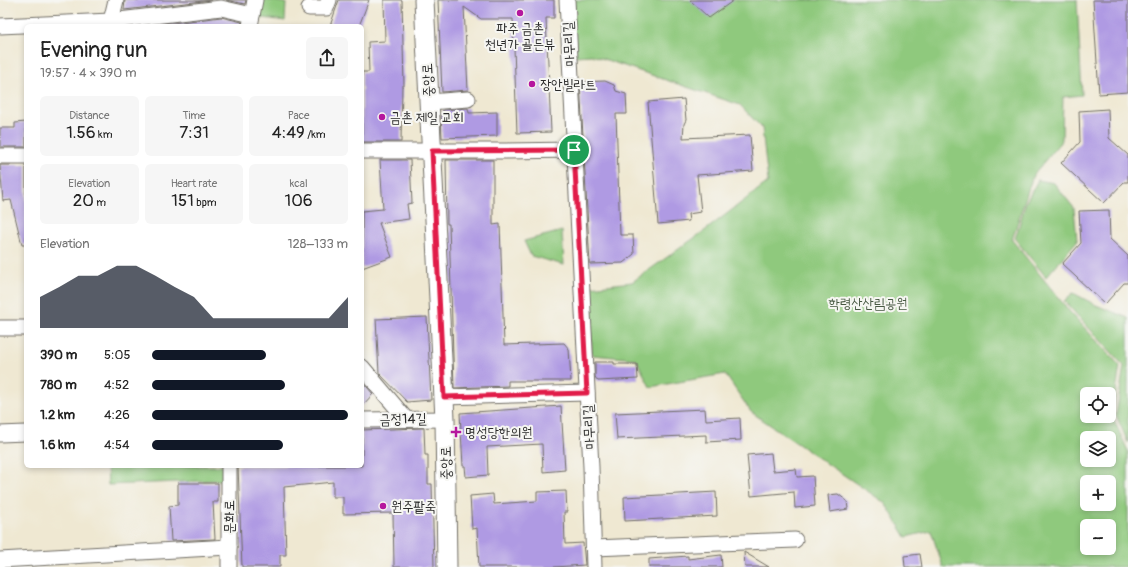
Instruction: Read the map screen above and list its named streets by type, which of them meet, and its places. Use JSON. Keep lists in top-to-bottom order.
{
  "streets": {
    "main road": ["중앙로"],
    "street": ["마무리길", "금정14길", "문화로"]
  },
  "crossings": [
    ["중앙로", "금정14길"]
  ],
  "parks": ["학령산산림공원"],
  "places": {
    "other": [
      "파주 금촌 천년가 골든뷰",
      "장안빌라트",
      "금촌 제일 교회",
      "원주팥죽"
    ],
    "health": ["명성당한의원"]
  },
  "page": {
    "heading": ["Evening run", "19:57 · 4 × 390 m"],
    "stats": [
      ["Distance", "1.56 km"],
      ["Time", "7:31"],
      ["Pace", "4:49 /km"],
      ["Elevation", "20 m"],
      ["Heart rate", "151 bpm"],
      ["kcal", "106"]
    ],
    "chart": ["Elevation", "128–133 m"],
    "list": [
      {
        "name": "390 m",
        "note": "5:05"
      },
      {
        "name": "780 m",
        "note": "4:52"
      },
      {
        "name": "1.2 km",
        "note": "4:26"
      },
      {
        "name": "1.6 km",
        "note": "4:54"
      }
    ],
    "map_buttons": ["+", "−"]
  }
}
